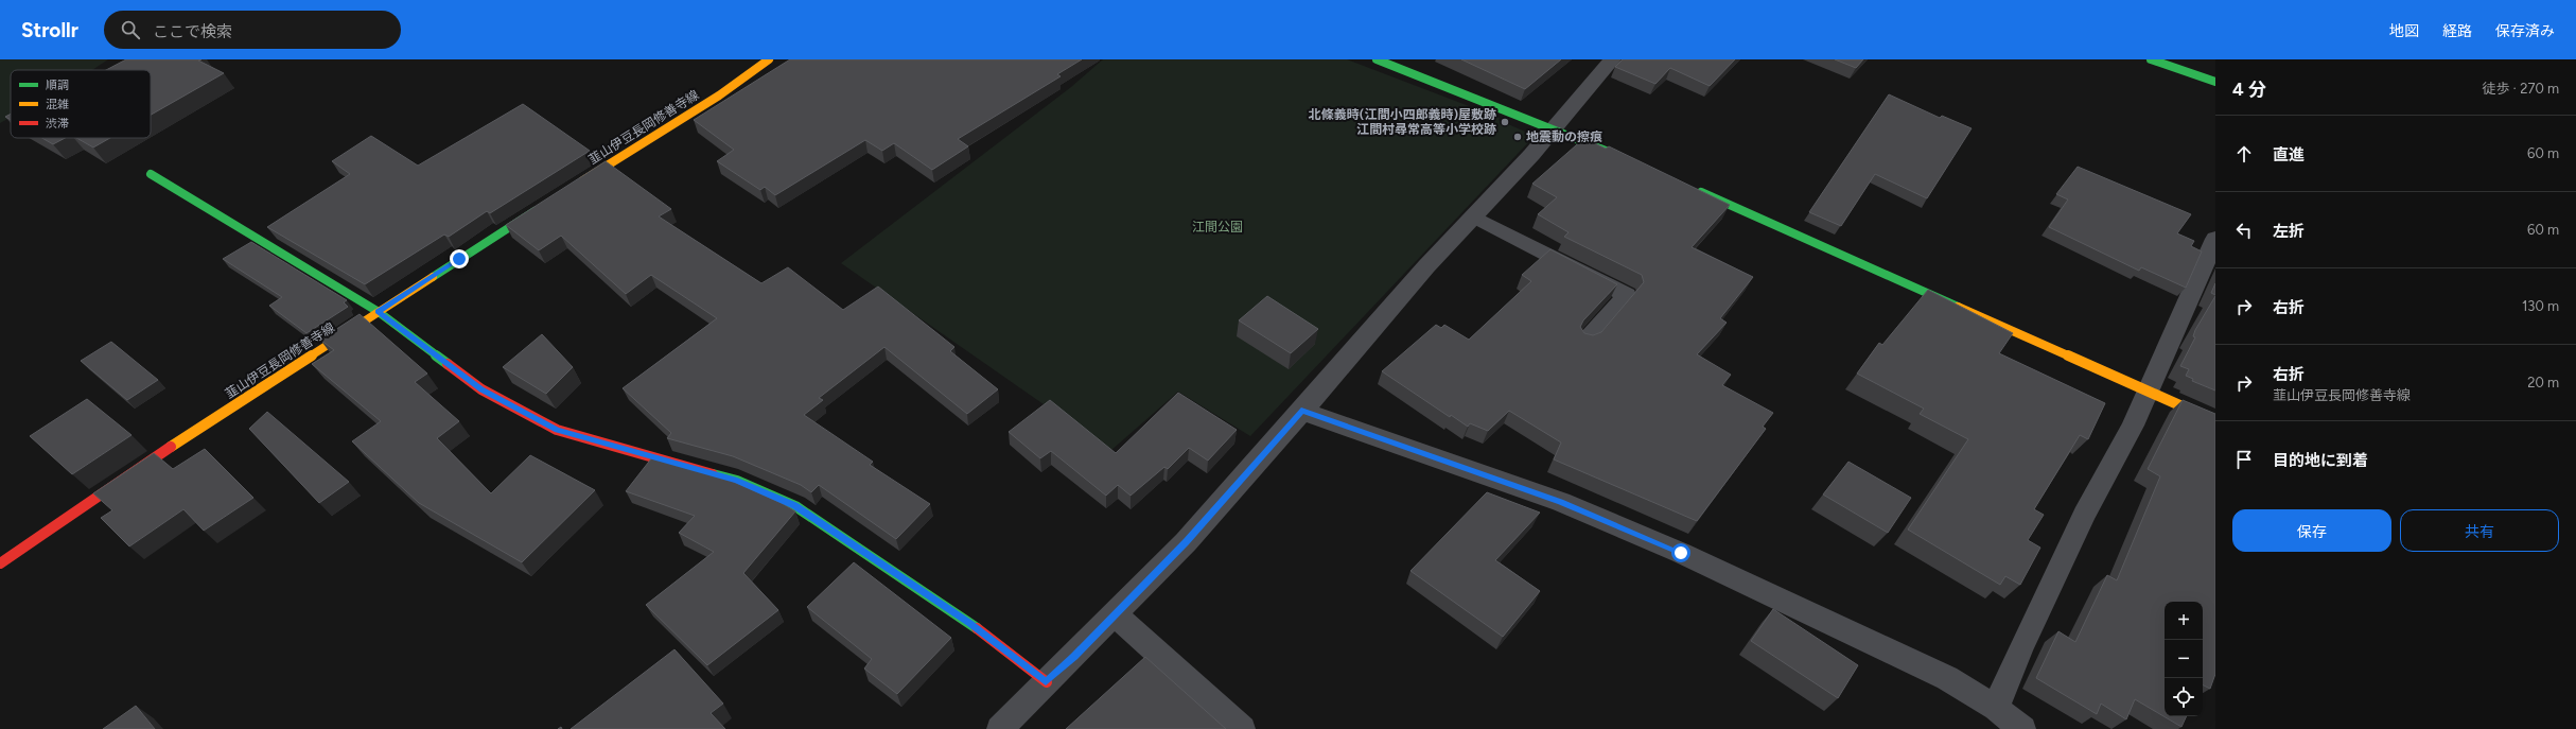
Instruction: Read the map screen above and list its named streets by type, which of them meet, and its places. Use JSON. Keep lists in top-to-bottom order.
{
  "streets": {
    "street": ["韮山伊豆長岡修善寺線"]
  },
  "parks": ["江間公園"],
  "places": ["北條義時(江間小四郎義時)屋敷跡 江間村尋常高等小学校跡", "地震動の擦痕"],
  "legend": ["順調", "混雑", "渋滞"],
  "page": {
    "header": "Strollr",
    "search": "ここで検索",
    "nav": ["地図", "経路", "保存済み"],
    "heading": ["4 分", "徒歩 · 270 m"],
    "list": [
      ["直進", "60 m"],
      ["左折", "60 m"],
      ["右折", "130 m"],
      ["右折", "韮山伊豆長岡修善寺線", "20 m"],
      "目的地に到着"
    ],
    "buttons": ["保存", "共有"],
    "map_buttons": ["+", "−"]
  }
}
